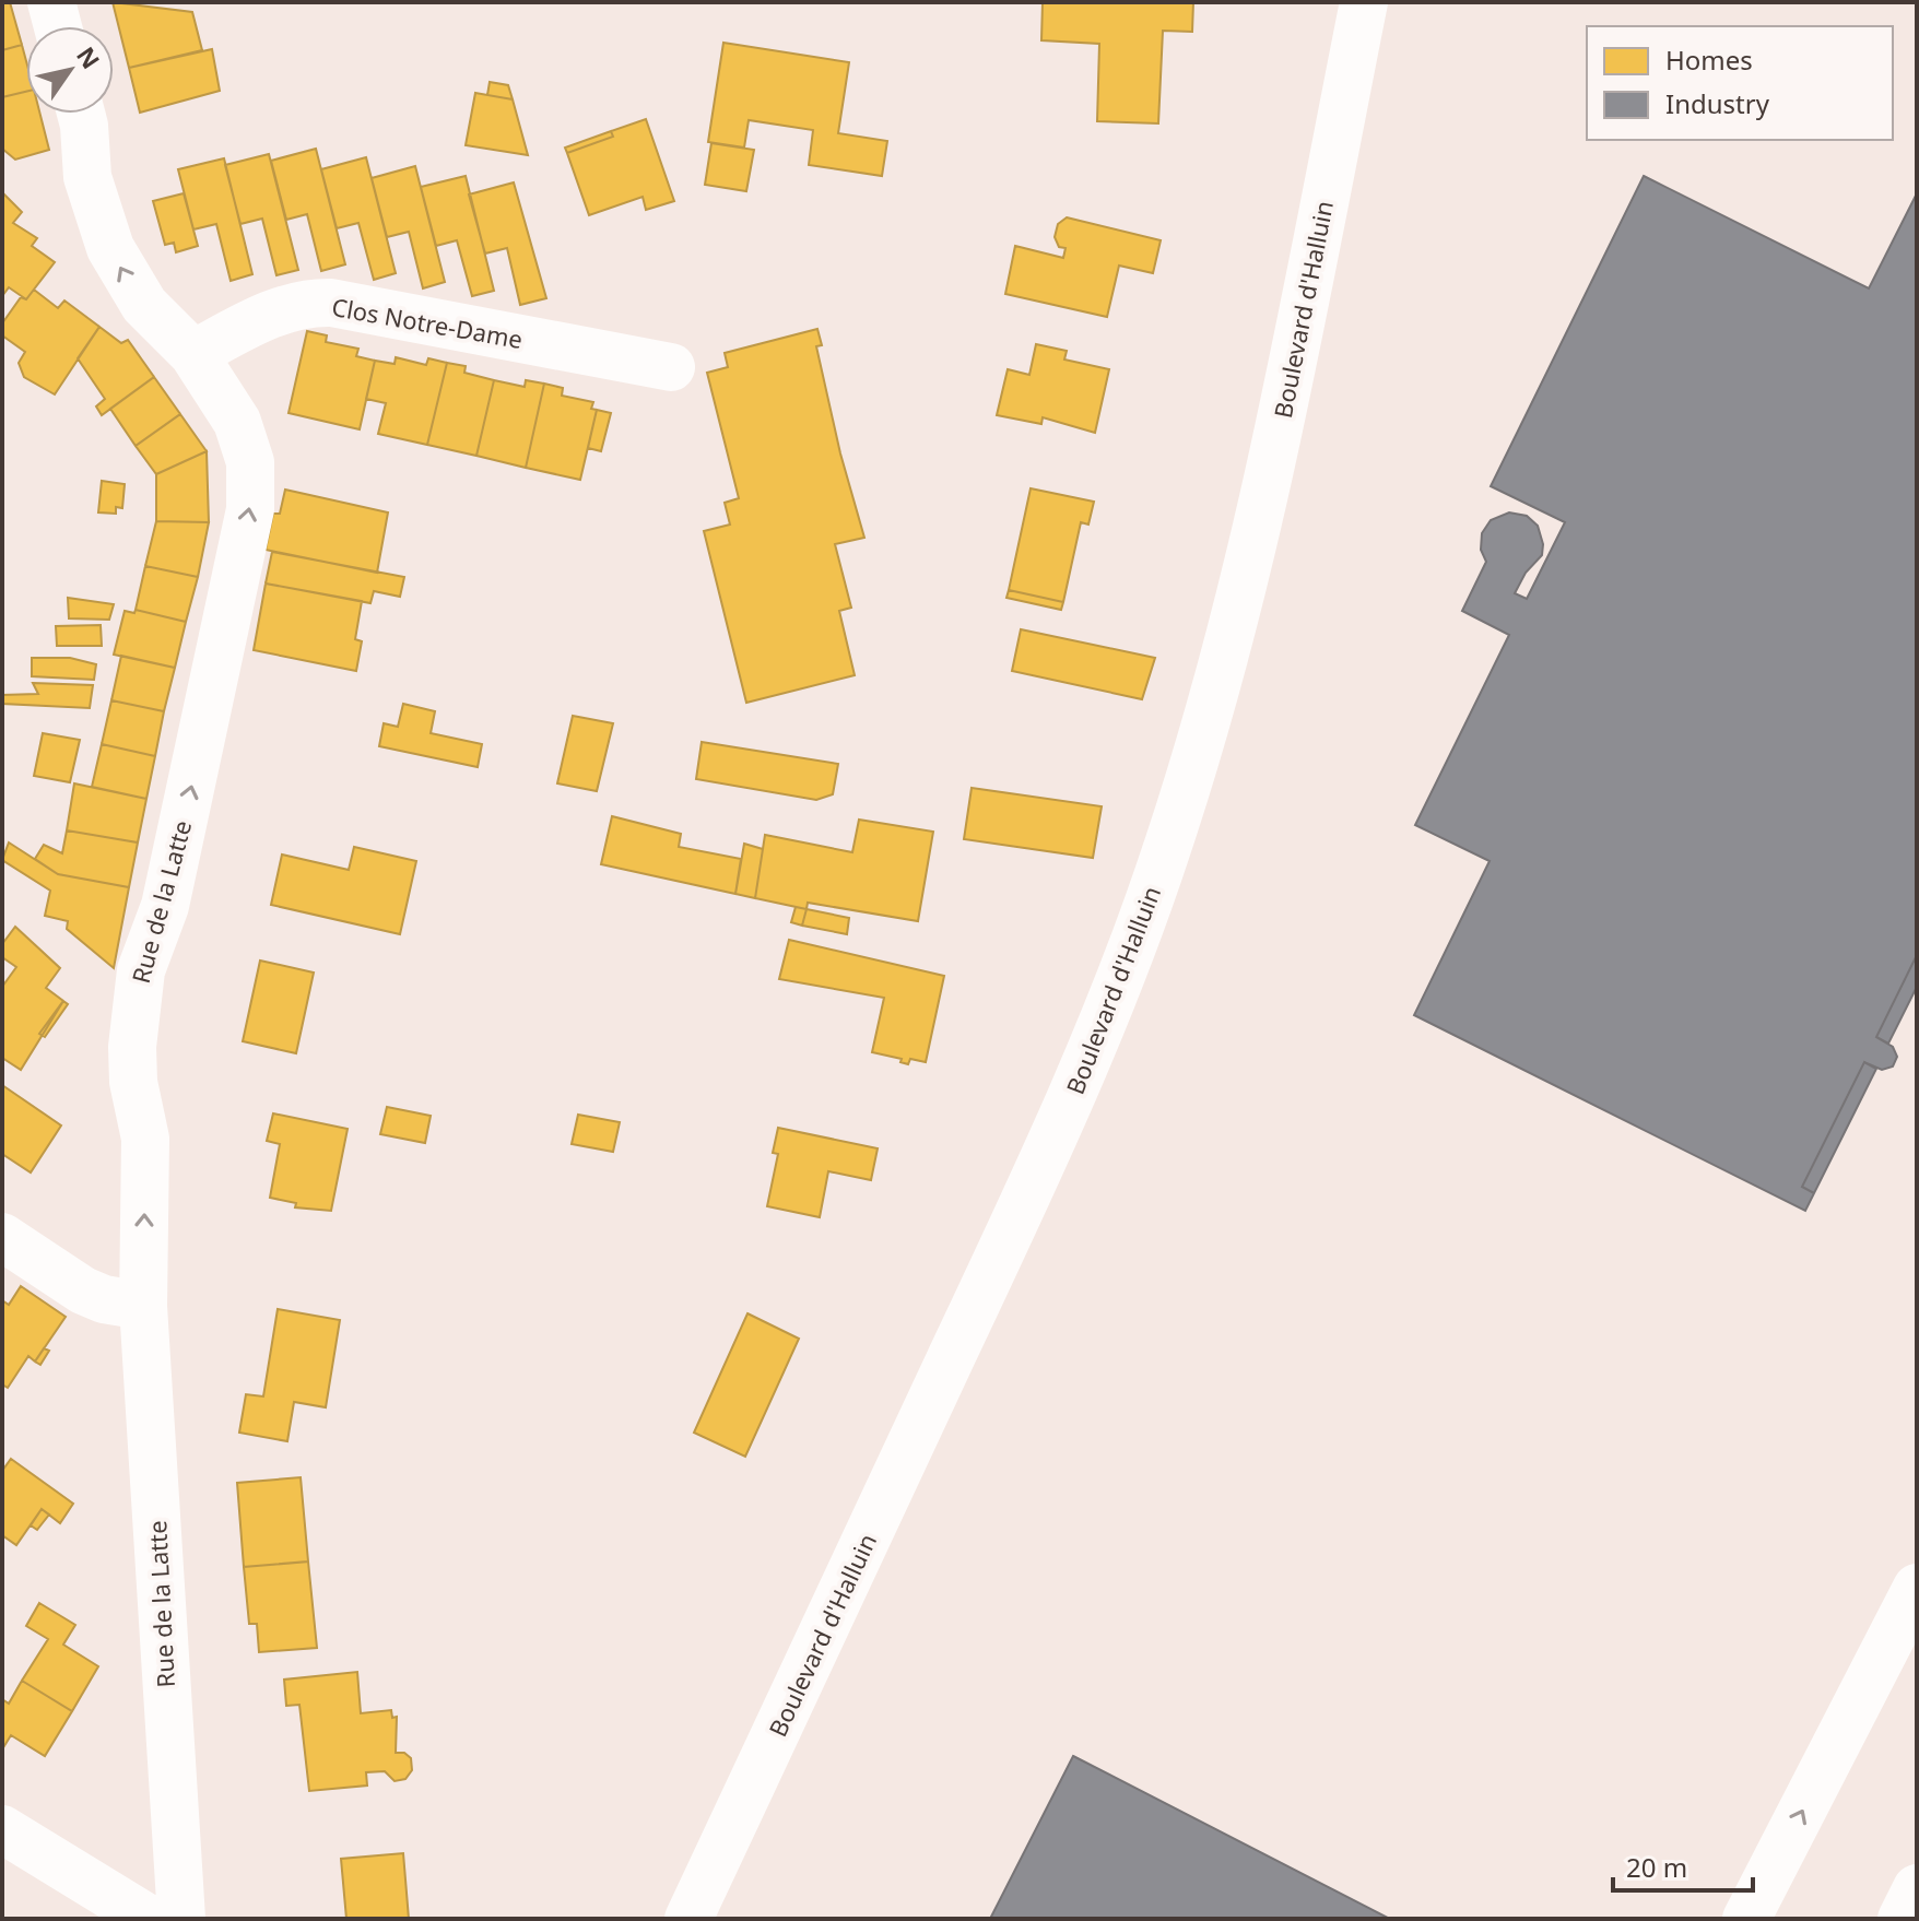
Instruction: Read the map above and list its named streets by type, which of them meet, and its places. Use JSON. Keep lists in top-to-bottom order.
{
  "streets": {
    "street": ["Boulevard d'Halluin", "Clos Notre-Dame", "Rue de la Latte"]
  },
  "crossings": [
    ["Clos Notre-Dame", "Rue de la Latte"]
  ],
  "one_way": ["Rue de la Latte"],
  "legend": ["Homes", "Industry"],
  "scale_bar": "20 m",
  "north": "top right"
}
